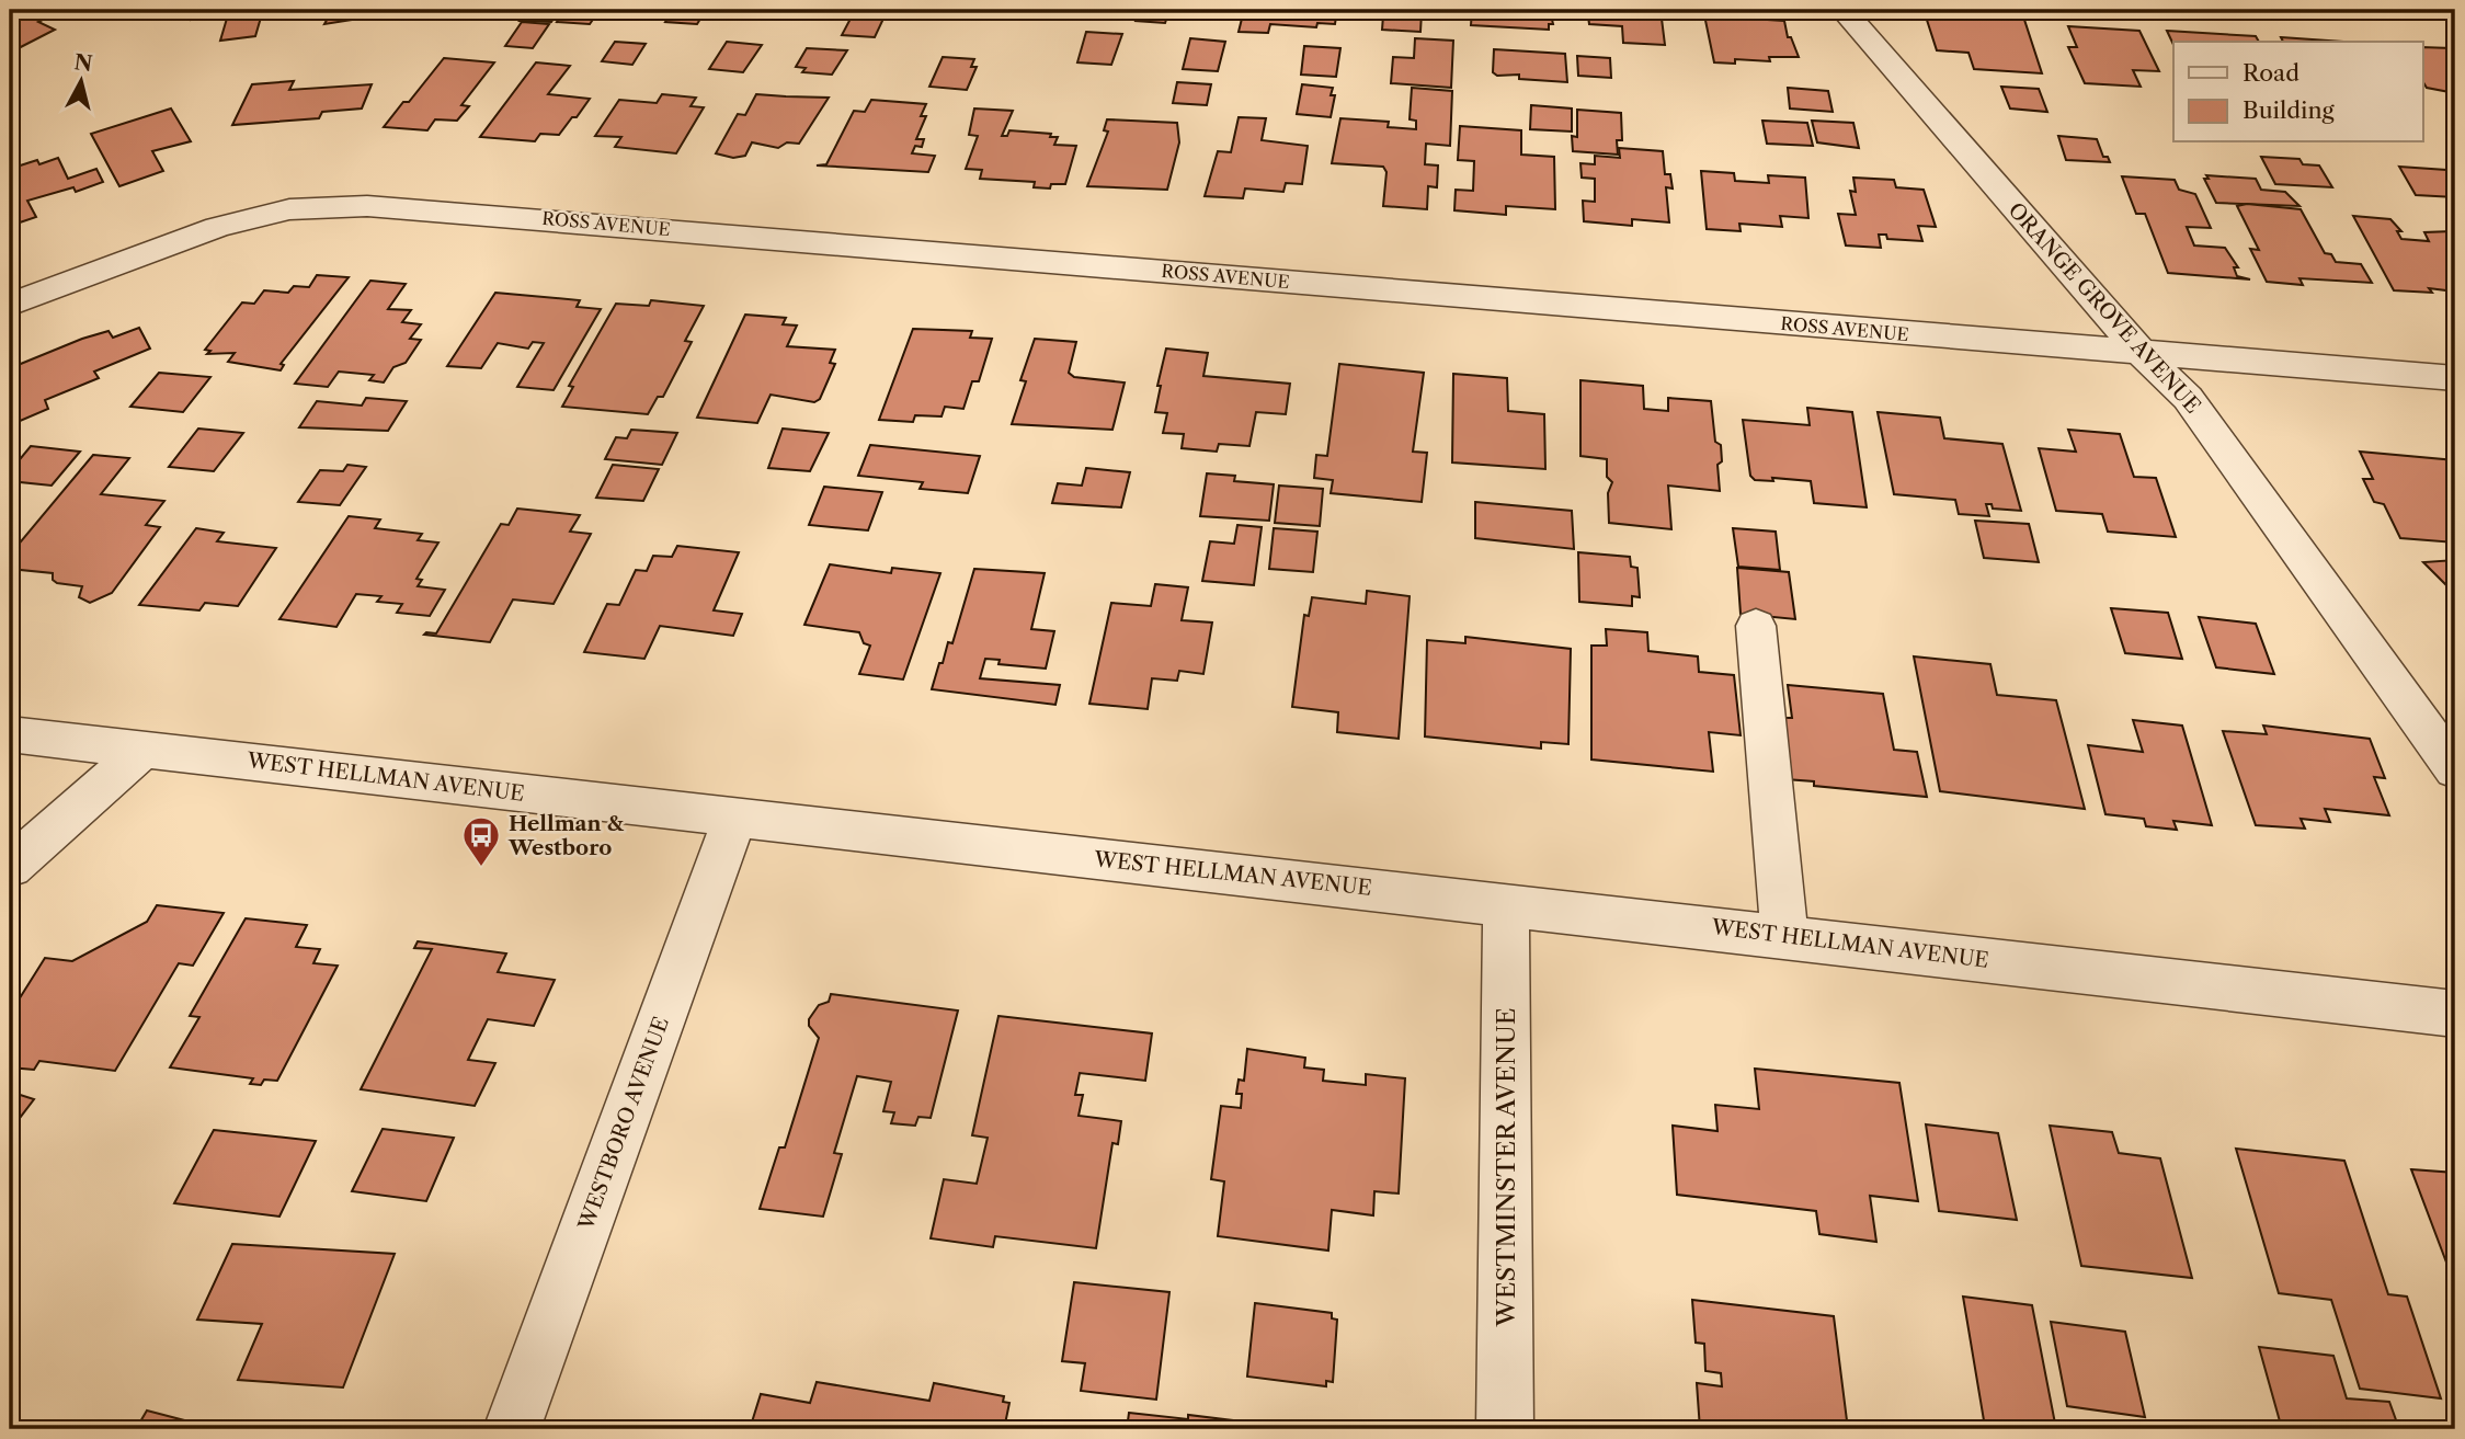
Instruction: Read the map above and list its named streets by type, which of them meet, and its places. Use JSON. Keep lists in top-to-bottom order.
{
  "streets": {
    "street": [
      "ROSS AVENUE",
      "ORANGE GROVE AVENUE",
      "WEST HELLMAN AVENUE",
      "WESTBORO AVENUE",
      "WESTMINSTER AVENUE"
    ]
  },
  "crossings": [
    ["ROSS AVENUE", "ORANGE GROVE AVENUE"],
    ["WEST HELLMAN AVENUE", "WESTBORO AVENUE"],
    ["WEST HELLMAN AVENUE", "WESTMINSTER AVENUE"]
  ],
  "places": {
    "bus stop": ["Hellman & Westboro"]
  },
  "legend": ["Road", "Building"],
  "north": "top"
}
